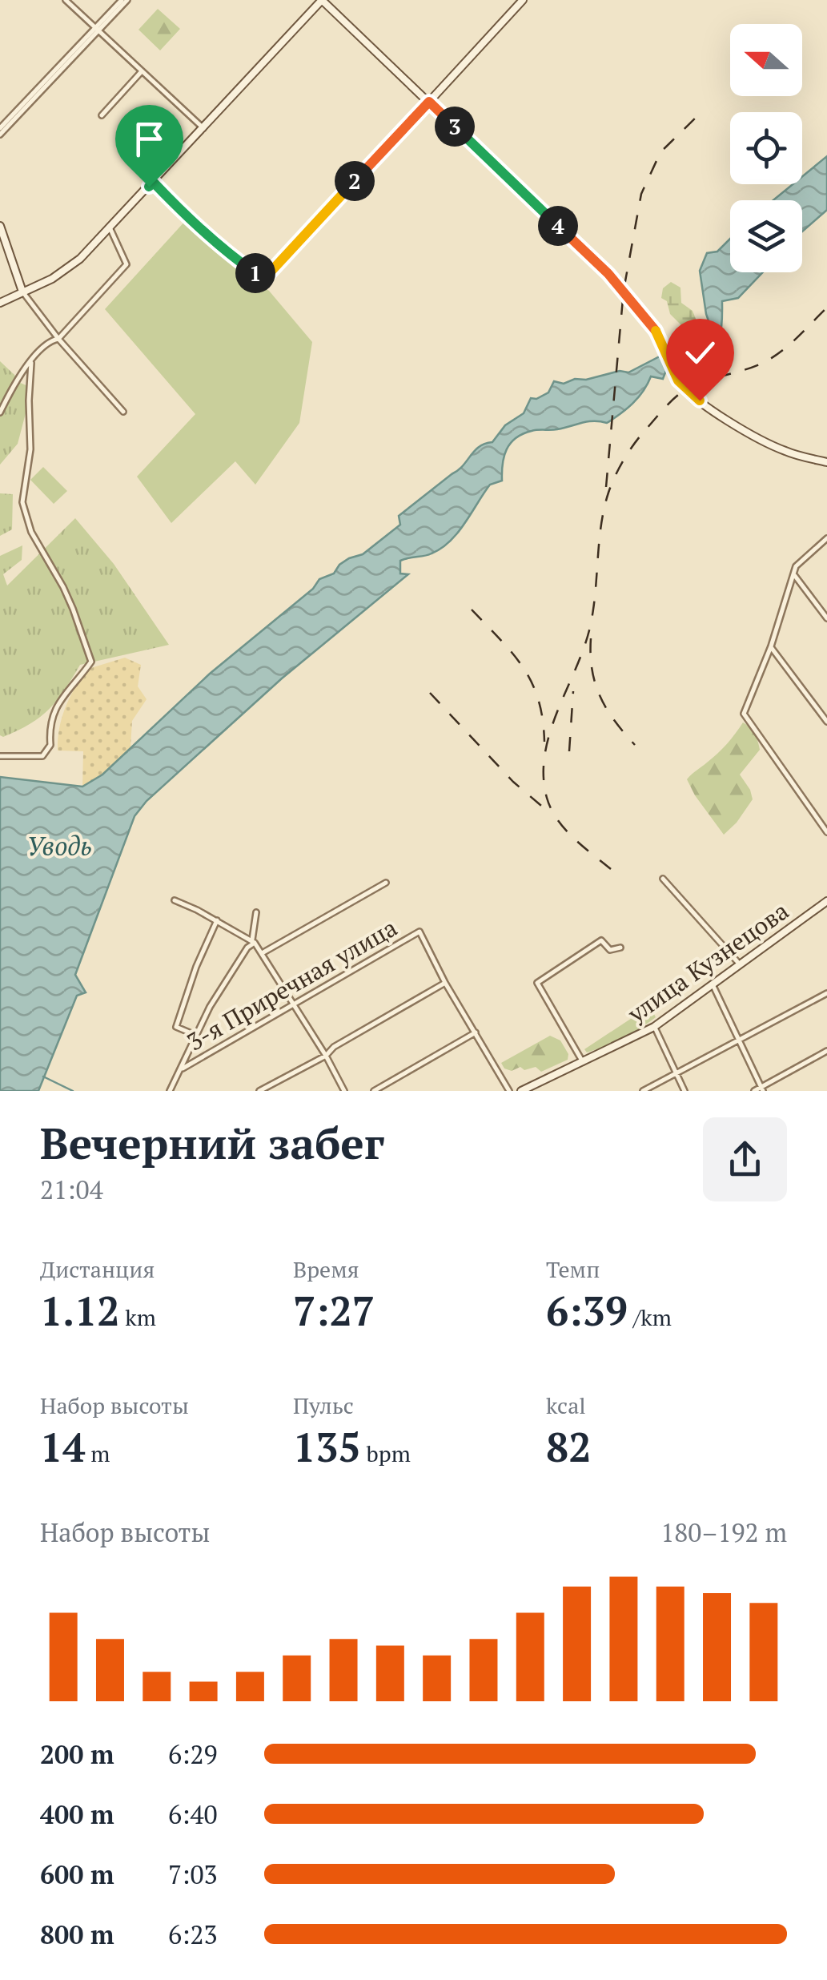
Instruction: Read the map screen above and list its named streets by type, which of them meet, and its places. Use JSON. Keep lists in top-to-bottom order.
{
  "streets": {
    "main road": ["улица Кузнецова"],
    "street": ["3-я Приречная улица"]
  },
  "water": ["Уводь"],
  "north": "left",
  "page": {
    "pins": [
      "3",
      "2",
      "4",
      "1"
    ],
    "heading": ["Вечерний забег", "21:04"],
    "stats": [
      ["Дистанция", "1.12 km"],
      ["Время", "7:27"],
      ["Темп", "6:39 /km"],
      ["Набор высоты", "14 m"],
      ["Пульс", "135 bpm"],
      ["kcal", "82"]
    ],
    "chart": ["Набор высоты", "180–192 m"],
    "list": [
      {
        "name": "200 m",
        "note": "6:29"
      },
      {
        "name": "400 m",
        "note": "6:40"
      },
      {
        "name": "600 m",
        "note": "7:03"
      },
      {
        "name": "800 m",
        "note": "6:23"
      }
    ]
  }
}
